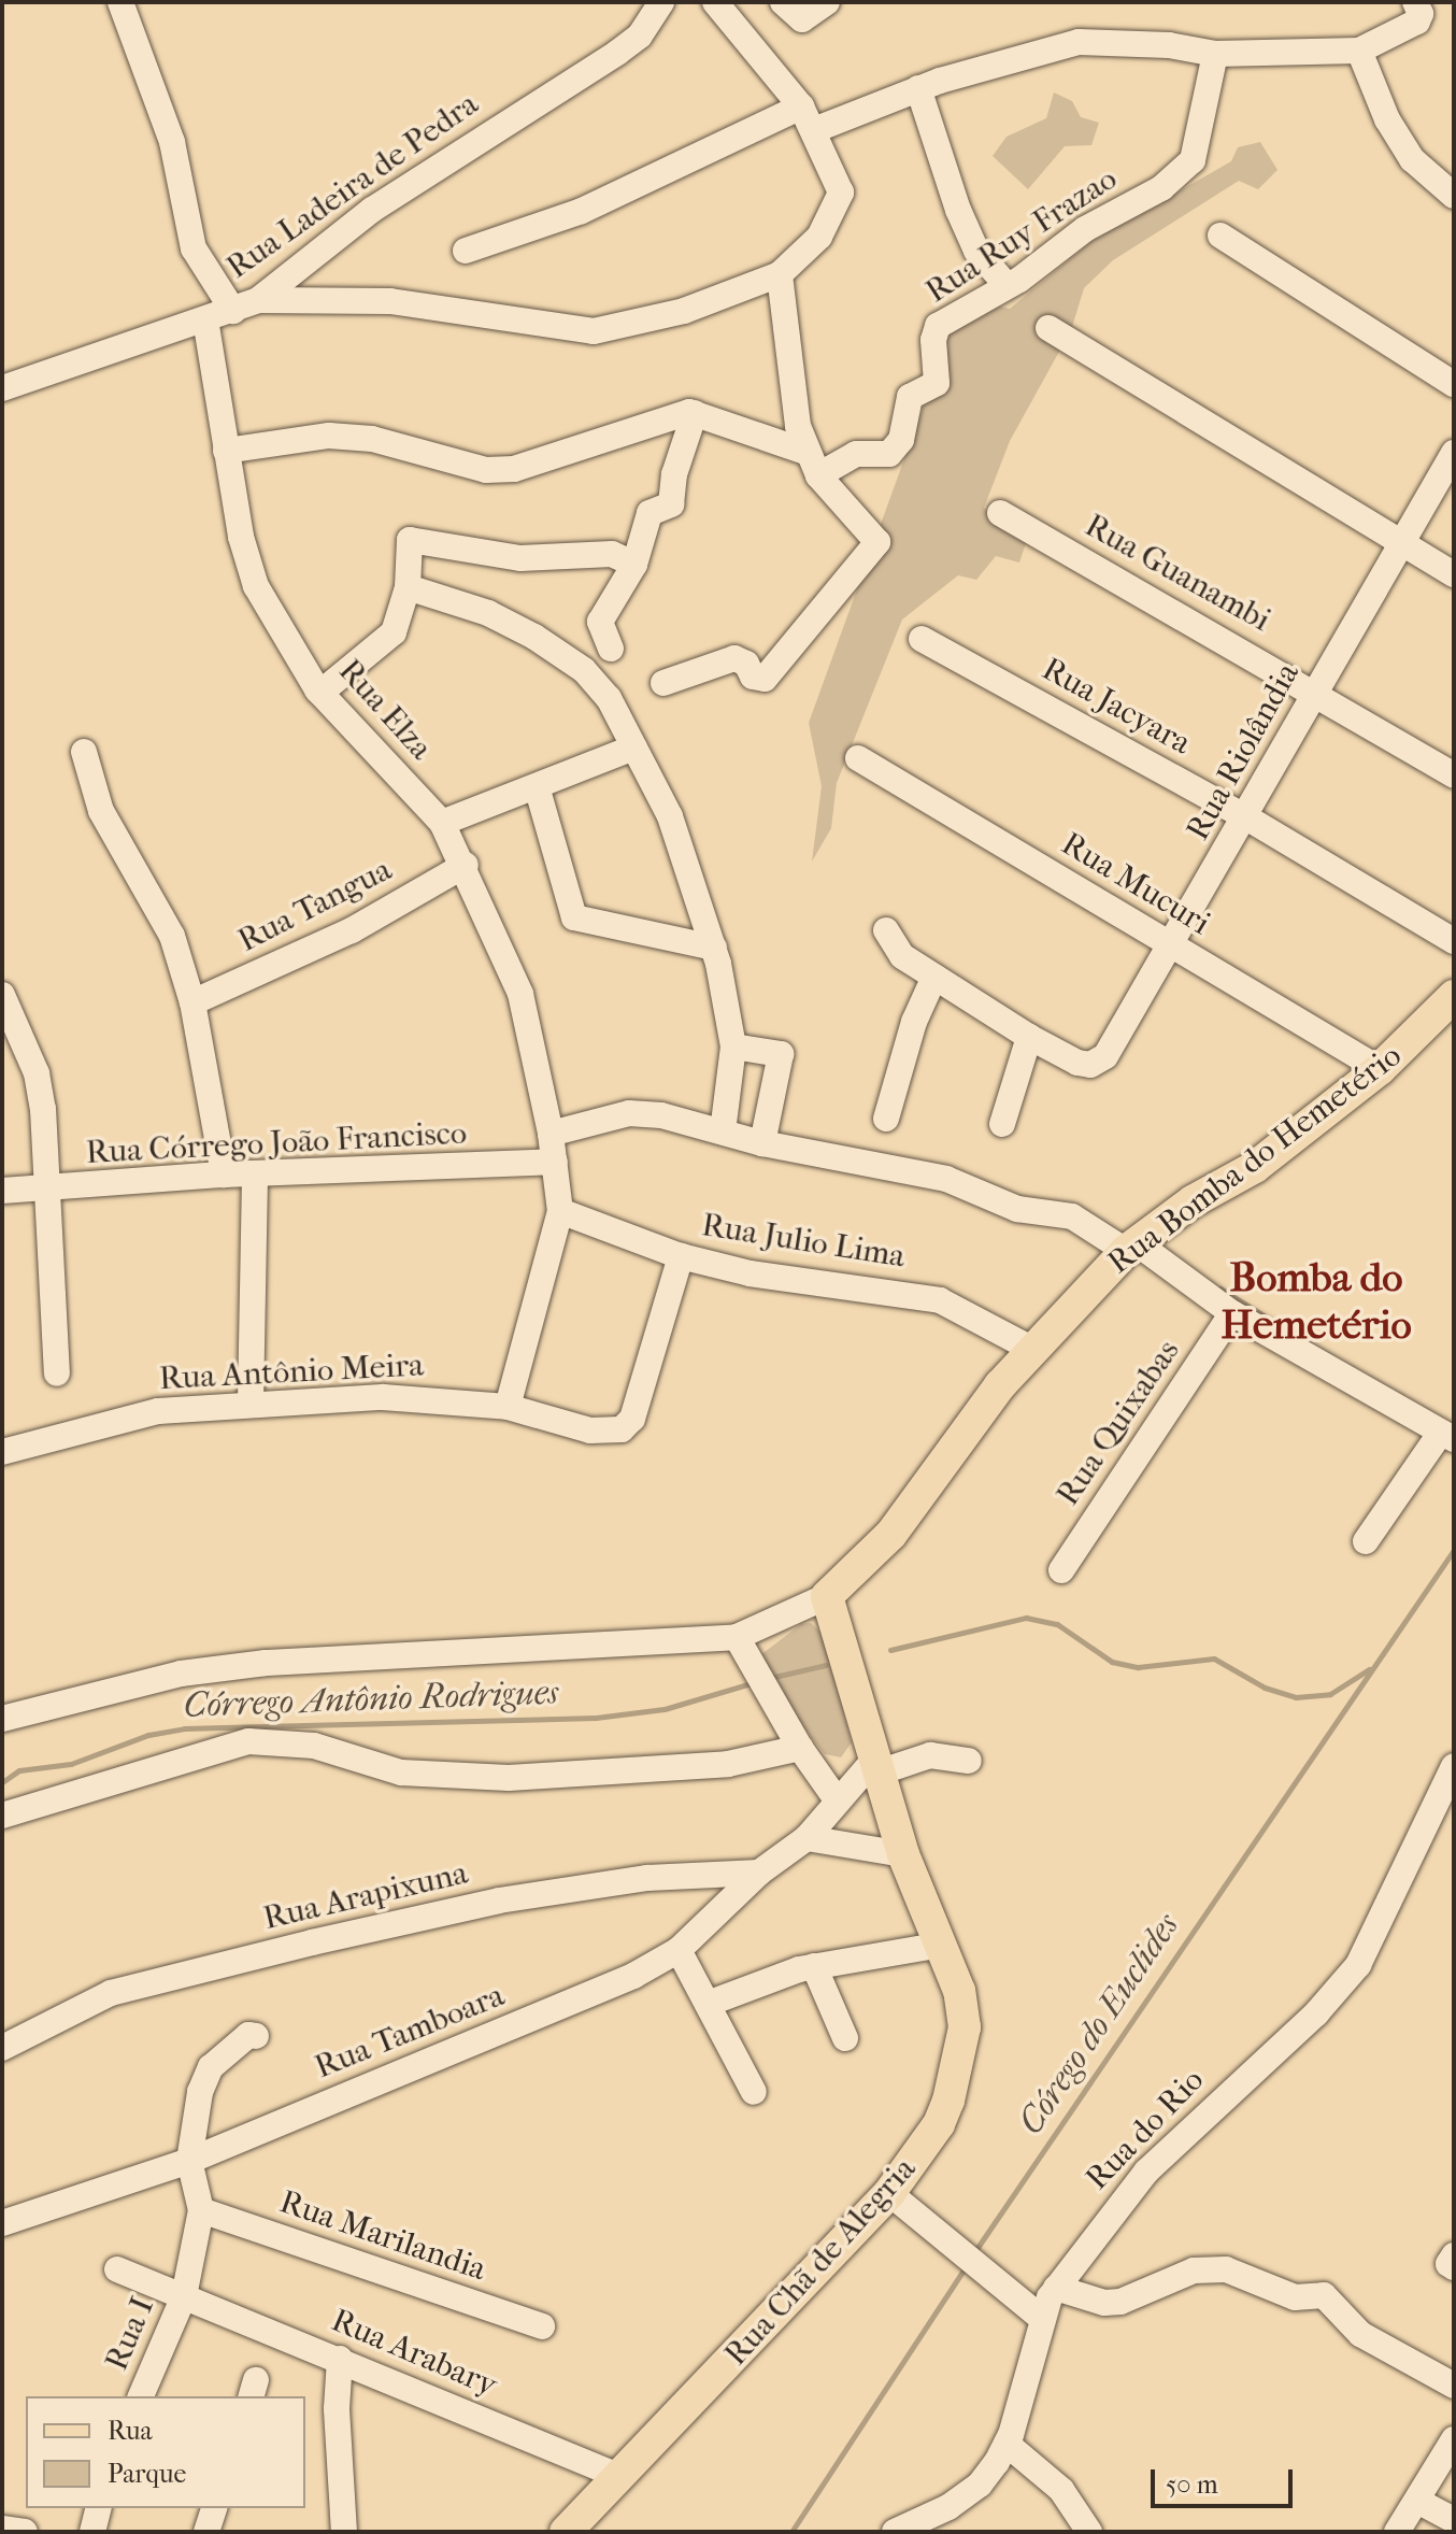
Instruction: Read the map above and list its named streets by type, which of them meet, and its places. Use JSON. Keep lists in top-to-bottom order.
{
  "streets": {
    "main road": ["Rua Bomba do Hemetério", "Rua Chã de Alegria"],
    "street": [
      "Rua Ladeira de Pedra",
      "Rua Ruy Frazao",
      "Rua Guanambi",
      "Rua Jacyara",
      "Rua Elza",
      "Rua Riolândia",
      "Rua Mucuri",
      "Rua Tangua",
      "Rua Córrego João Francisco",
      "Rua Julio Lima",
      "Rua Antônio Meira",
      "Rua Quixabas",
      "Rua Arapixuna",
      "Rua Tamboara",
      "Rua do Rio",
      "Rua Marilandia",
      "Rua I",
      "Rua Arabary"
    ]
  },
  "crossings": [
    ["Rua Ladeira de Pedra", "Rua Elza"],
    ["Rua Guanambi", "Rua Riolândia"],
    ["Rua Jacyara", "Rua Riolândia"],
    ["Rua Elza", "Rua Tangua"],
    ["Rua Elza", "Rua Córrego João Francisco"],
    ["Rua Elza", "Rua Julio Lima"],
    ["Rua Riolândia", "Rua Mucuri"],
    ["Rua Mucuri", "Rua Bomba do Hemetério"],
    ["Rua Bomba do Hemetério", "Rua Julio Lima"],
    ["Rua Bomba do Hemetério", "Rua Chã de Alegria"],
    ["Rua Julio Lima", "Rua Antônio Meira"],
    ["Rua Arapixuna", "Rua Tamboara"],
    ["Rua Tamboara", "Rua Chã de Alegria"],
    ["Rua Marilandia", "Rua I"],
    ["Rua Chã de Alegria", "Rua Arabary"],
    ["Rua I", "Rua Arabary"]
  ],
  "districts": ["Bomba do Hemetério"],
  "water": ["Córrego Antônio Rodrigues", "Córego do Euclides"],
  "legend": ["Rua", "Parque"],
  "scale_bar": "50 m"
}
